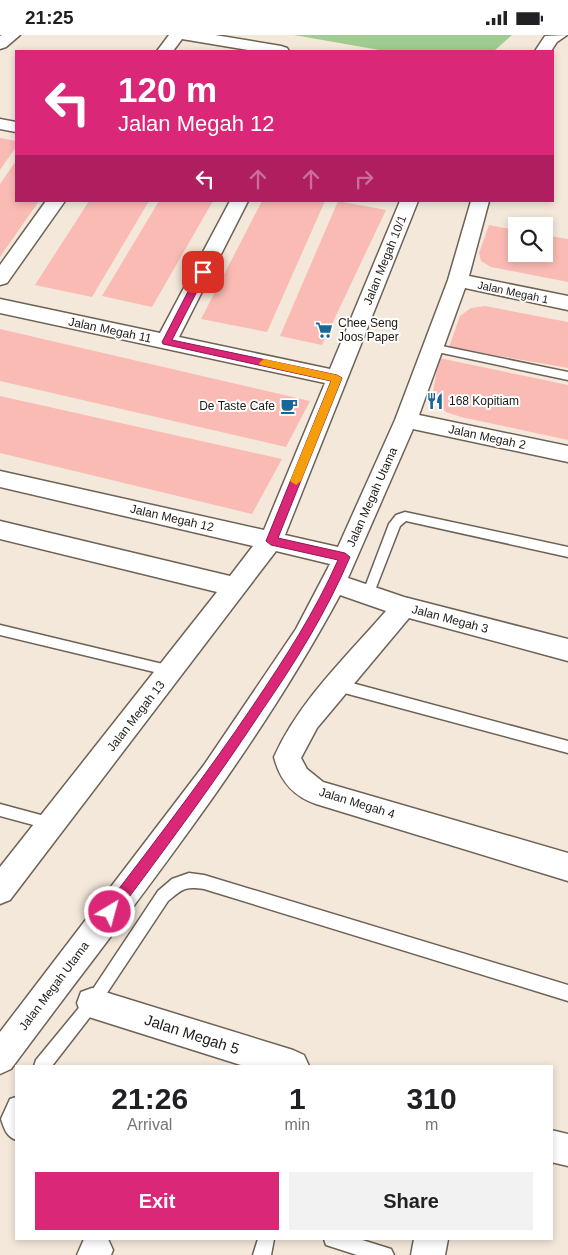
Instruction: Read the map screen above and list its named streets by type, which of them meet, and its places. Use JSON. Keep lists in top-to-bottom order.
{
  "streets": {
    "street": [
      "Jalan Megah 10/1",
      "Jalan Megah 1",
      "Jalan Megah 11",
      "Jalan Megah 2",
      "Jalan Megah Utama",
      "Jalan Megah 12",
      "Jalan Megah 3",
      "Jalan Megah 13",
      "Jalan Megah 4",
      "Jalan Megah 5"
    ]
  },
  "crossings": [
    ["Jalan Megah 10/1", "Jalan Megah 11"],
    ["Jalan Megah 10/1", "Jalan Megah 12"],
    ["Jalan Megah 10/1", "Jalan Megah 13"],
    ["Jalan Megah 1", "Jalan Megah Utama"],
    ["Jalan Megah 2", "Jalan Megah Utama"],
    ["Jalan Megah Utama", "Jalan Megah 12"],
    ["Jalan Megah Utama", "Jalan Megah 3"],
    ["Jalan Megah 12", "Jalan Megah 13"],
    ["Jalan Megah 3", "Jalan Megah 4"]
  ],
  "places": {
    "supermarket": ["Chee Seng Joos Paper"],
    "restaurant": ["168 Kopitiam"],
    "cafe": ["De Taste Cafe"]
  },
  "page": {
    "status": "21:25",
    "turn": ["120 m", "Jalan Megah 12"],
    "eta": [
      "21:26",
      "Arrival",
      "1",
      "min",
      "310",
      "m"
    ],
    "buttons": ["Exit", "Share"]
  }
}
